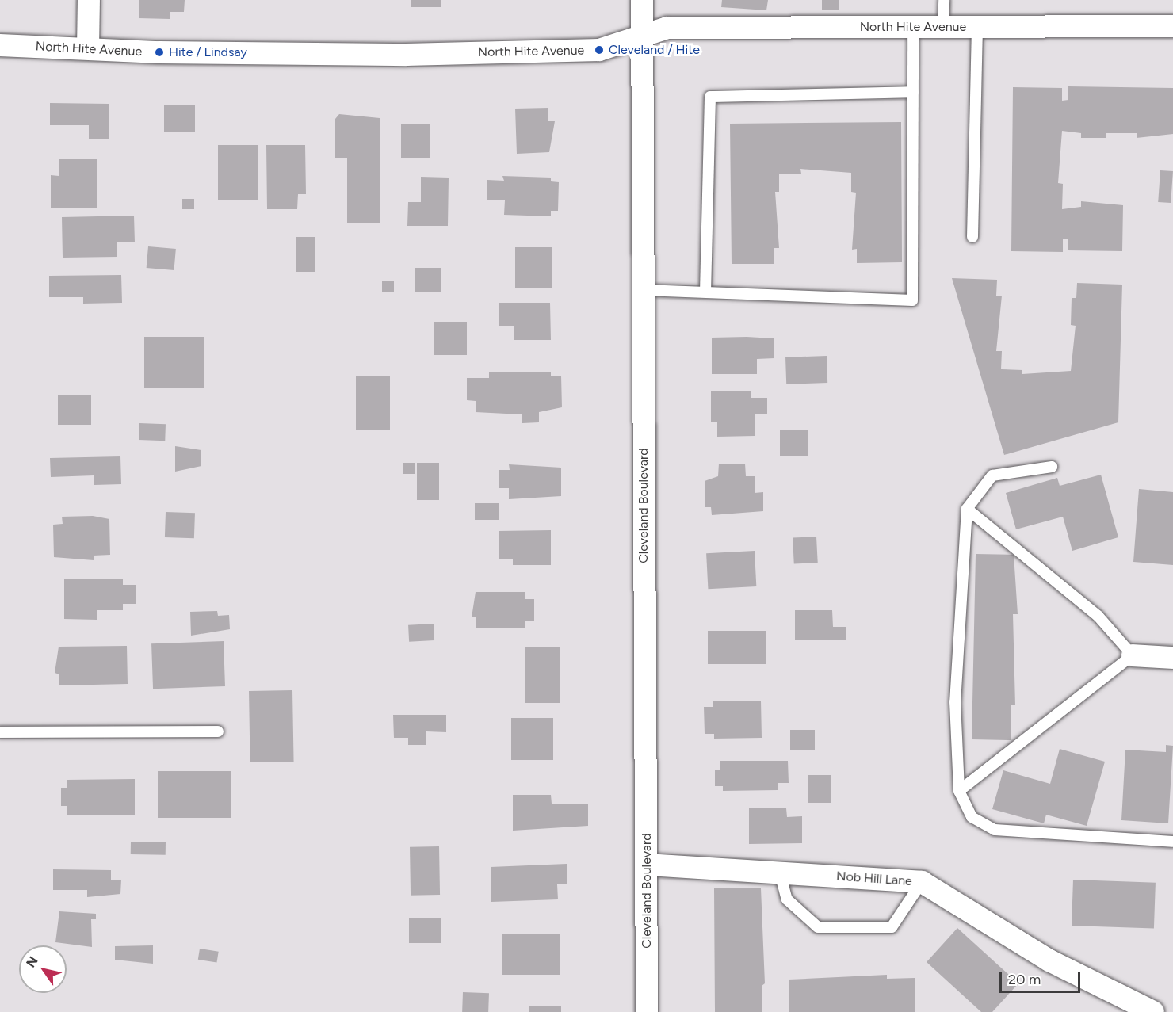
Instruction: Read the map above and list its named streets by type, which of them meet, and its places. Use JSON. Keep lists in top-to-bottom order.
{
  "streets": {
    "street": ["North Hite Avenue", "Cleveland Boulevard", "Nob Hill Lane"]
  },
  "crossings": [
    ["North Hite Avenue", "Cleveland Boulevard"],
    ["Cleveland Boulevard", "Nob Hill Lane"]
  ],
  "places": ["Cleveland / Hite", "Hite / Lindsay"],
  "scale_bar": "20 m",
  "north": "top left"
}
